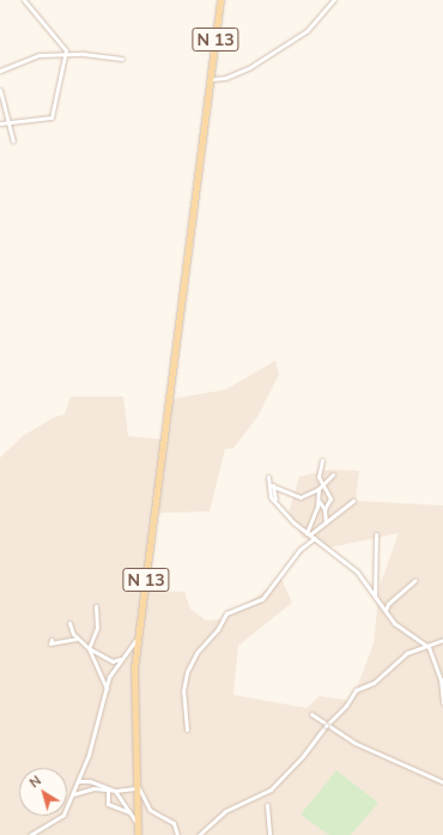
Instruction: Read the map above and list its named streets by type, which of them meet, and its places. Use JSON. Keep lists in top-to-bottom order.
{
  "streets": {
    "main road": ["N 13"]
  },
  "north": "top left"
}
